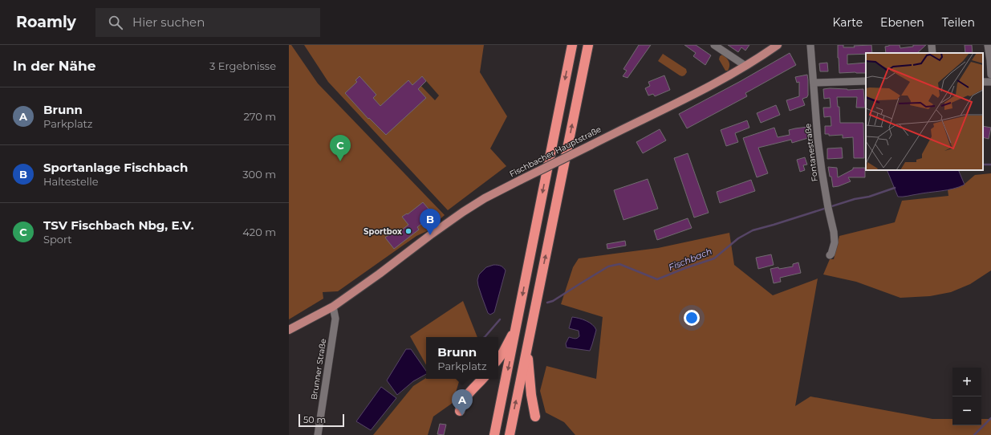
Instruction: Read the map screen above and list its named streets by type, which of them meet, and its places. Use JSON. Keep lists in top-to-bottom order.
{
  "streets": {
    "main road": ["Fischbacher Hauptstraße"],
    "street": ["Fontanestraße", "Brunner Straße"]
  },
  "crossings": [
    ["Fischbacher Hauptstraße", "Brunner Straße"]
  ],
  "water": ["Fischbach"],
  "places": ["Sportbox"],
  "scale_bar": "50 m",
  "page": {
    "header": "Roamly",
    "search": "Hier suchen",
    "nav": ["Karte", "Ebenen", "Teilen"],
    "heading": ["In der Nähe", "3 Ergebnisse"],
    "list": [
      {
        "mark": "A",
        "name": "Brunn",
        "note": "Parkplatz",
        "value": "270 m"
      },
      {
        "mark": "B",
        "name": "Sportanlage Fischbach",
        "note": "Haltestelle",
        "value": "300 m"
      },
      {
        "mark": "C",
        "name": "TSV Fischbach Nbg, E.V.",
        "note": "Sport",
        "value": "420 m"
      }
    ],
    "pins": ["C", "B", "A"],
    "popup": ["Brunn", "Parkplatz"],
    "map_buttons": ["+", "−"],
    "scale": "50 m"
  }
}
